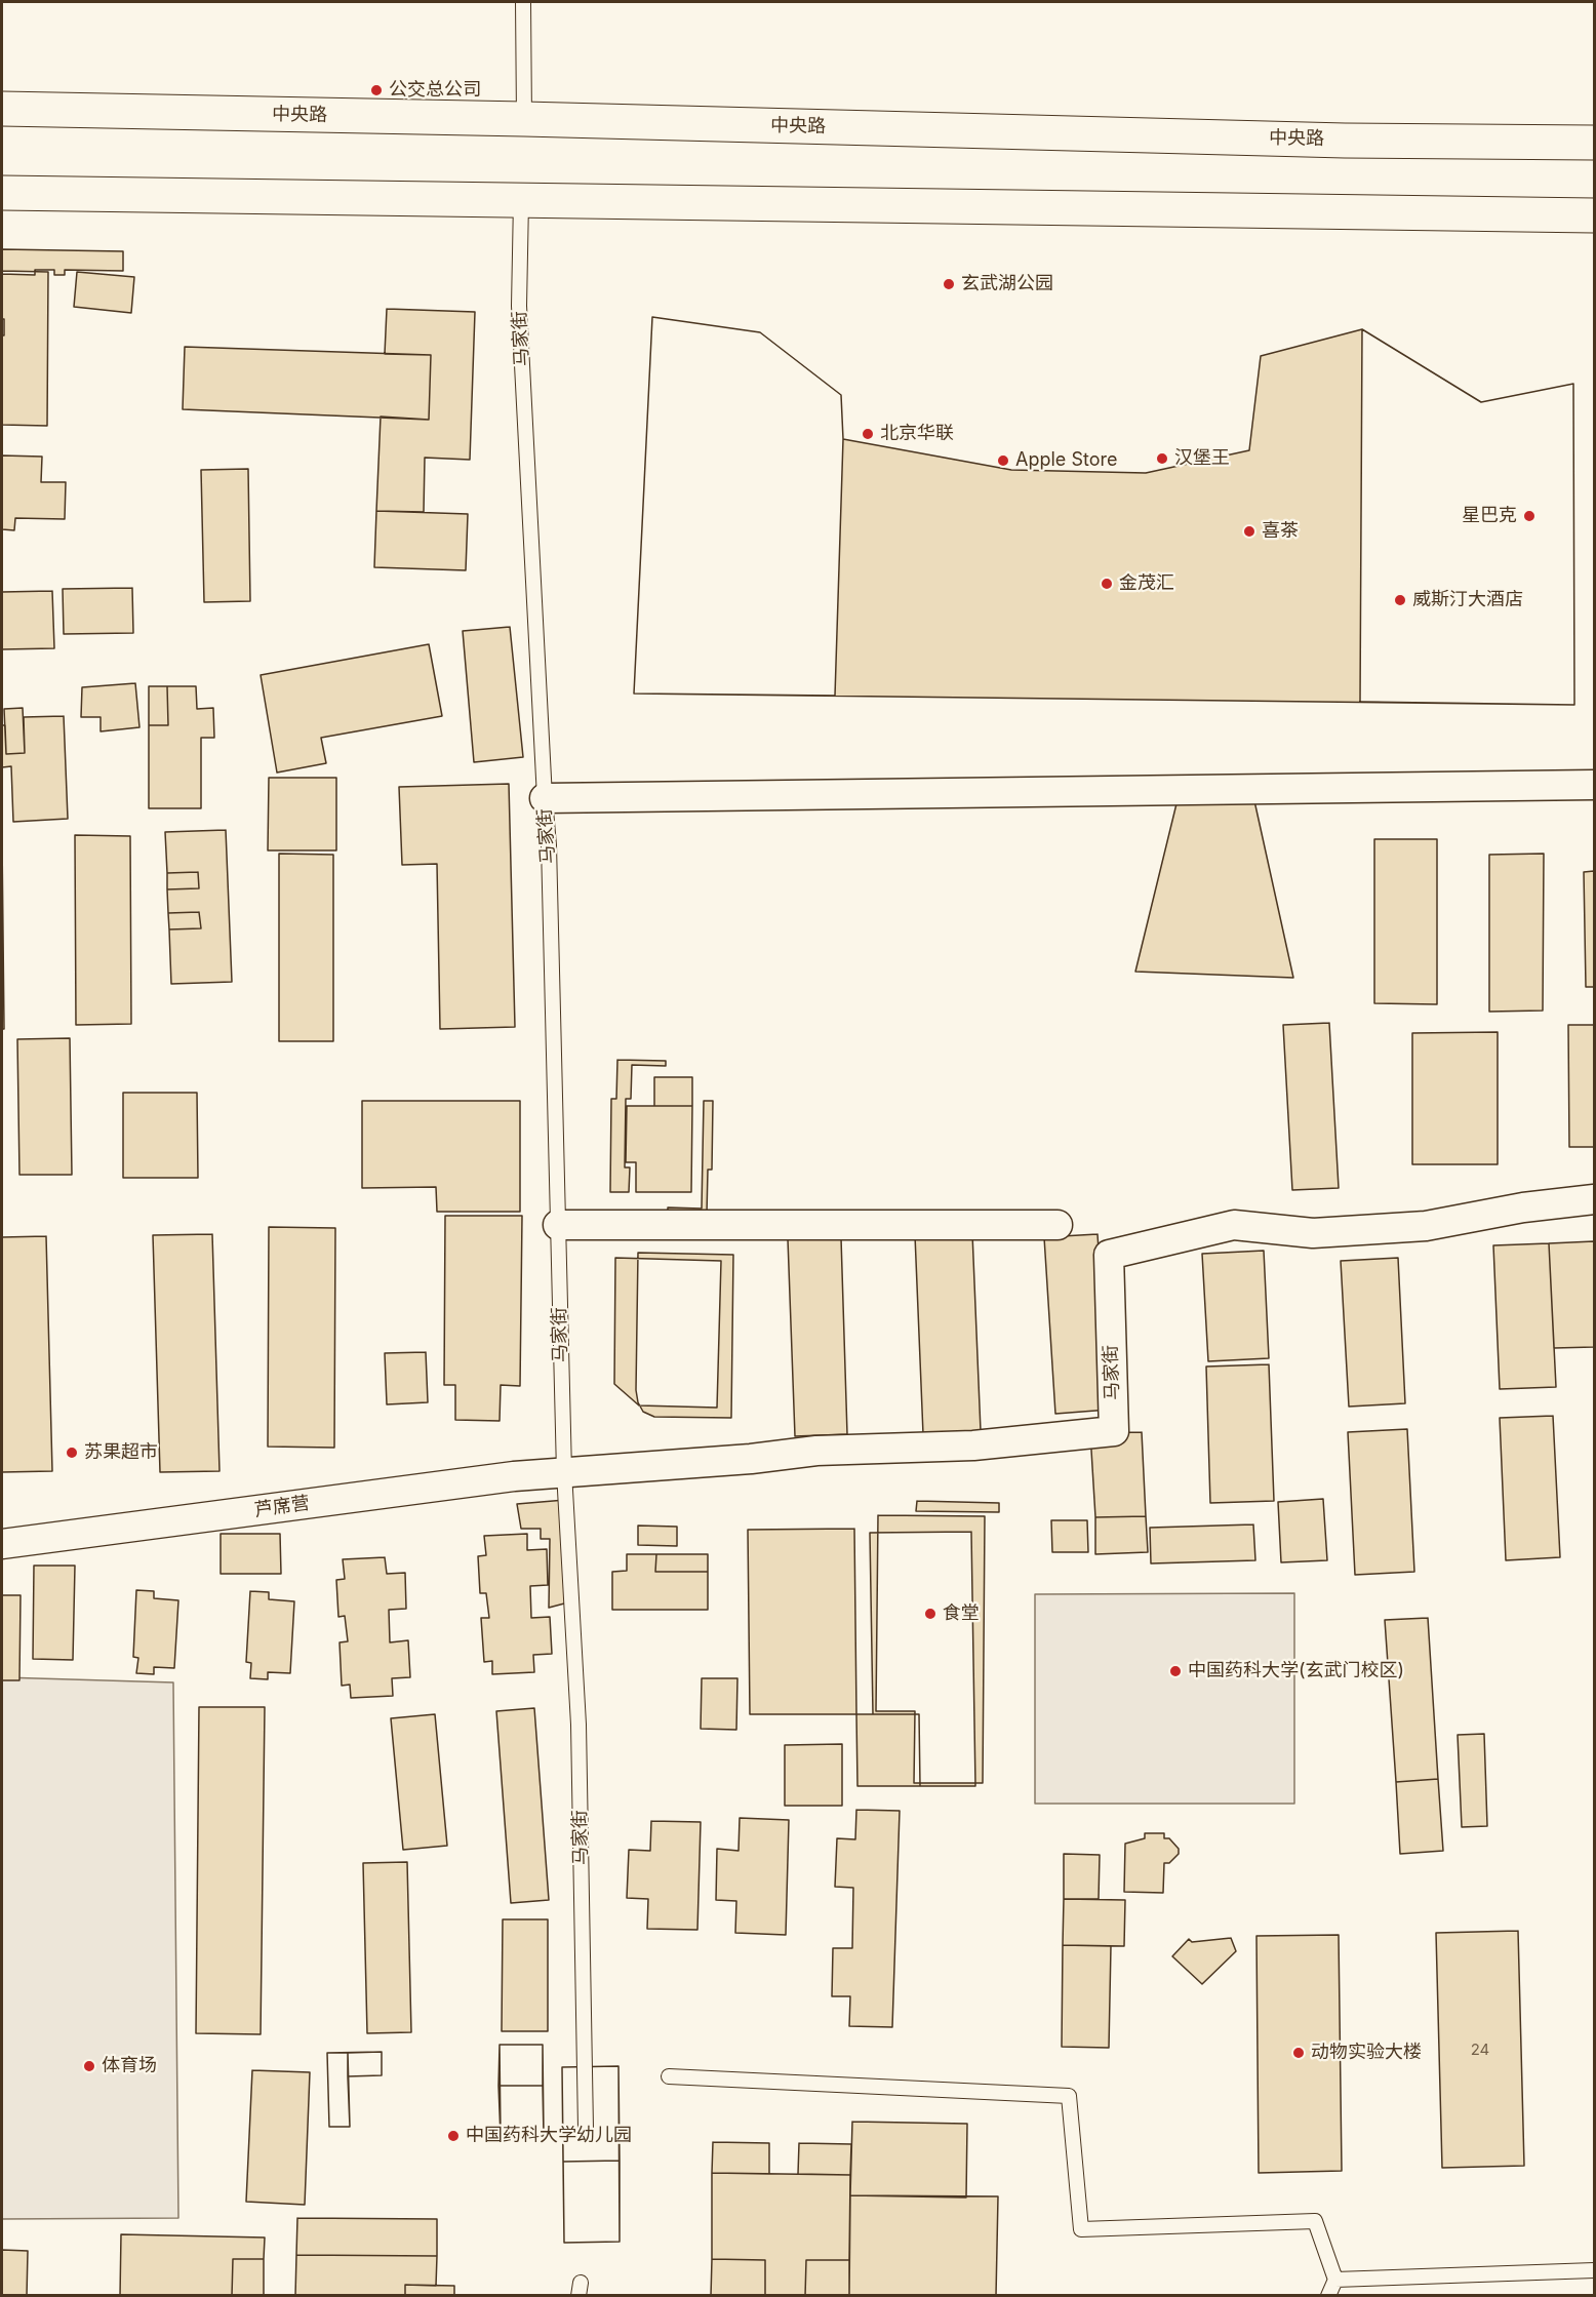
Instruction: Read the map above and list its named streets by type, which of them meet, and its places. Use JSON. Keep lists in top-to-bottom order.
{
  "streets": {
    "main road": ["中央路"],
    "street": ["马家街", "芦席营"]
  },
  "crossings": [
    ["马家街", "芦席营"]
  ],
  "places": [
    "公交总公司",
    "玄武湖公园",
    "北京华联",
    "汉堡王",
    "Apple Store",
    "星巴克",
    "喜茶",
    "金茂汇",
    "威斯汀大酒店",
    "苏果超市",
    "食堂",
    "中国药科大学(玄武门校区)",
    "动物实验大楼",
    "体育场",
    "中国药科大学幼儿园"
  ],
  "house_numbers": ["24"]
}
